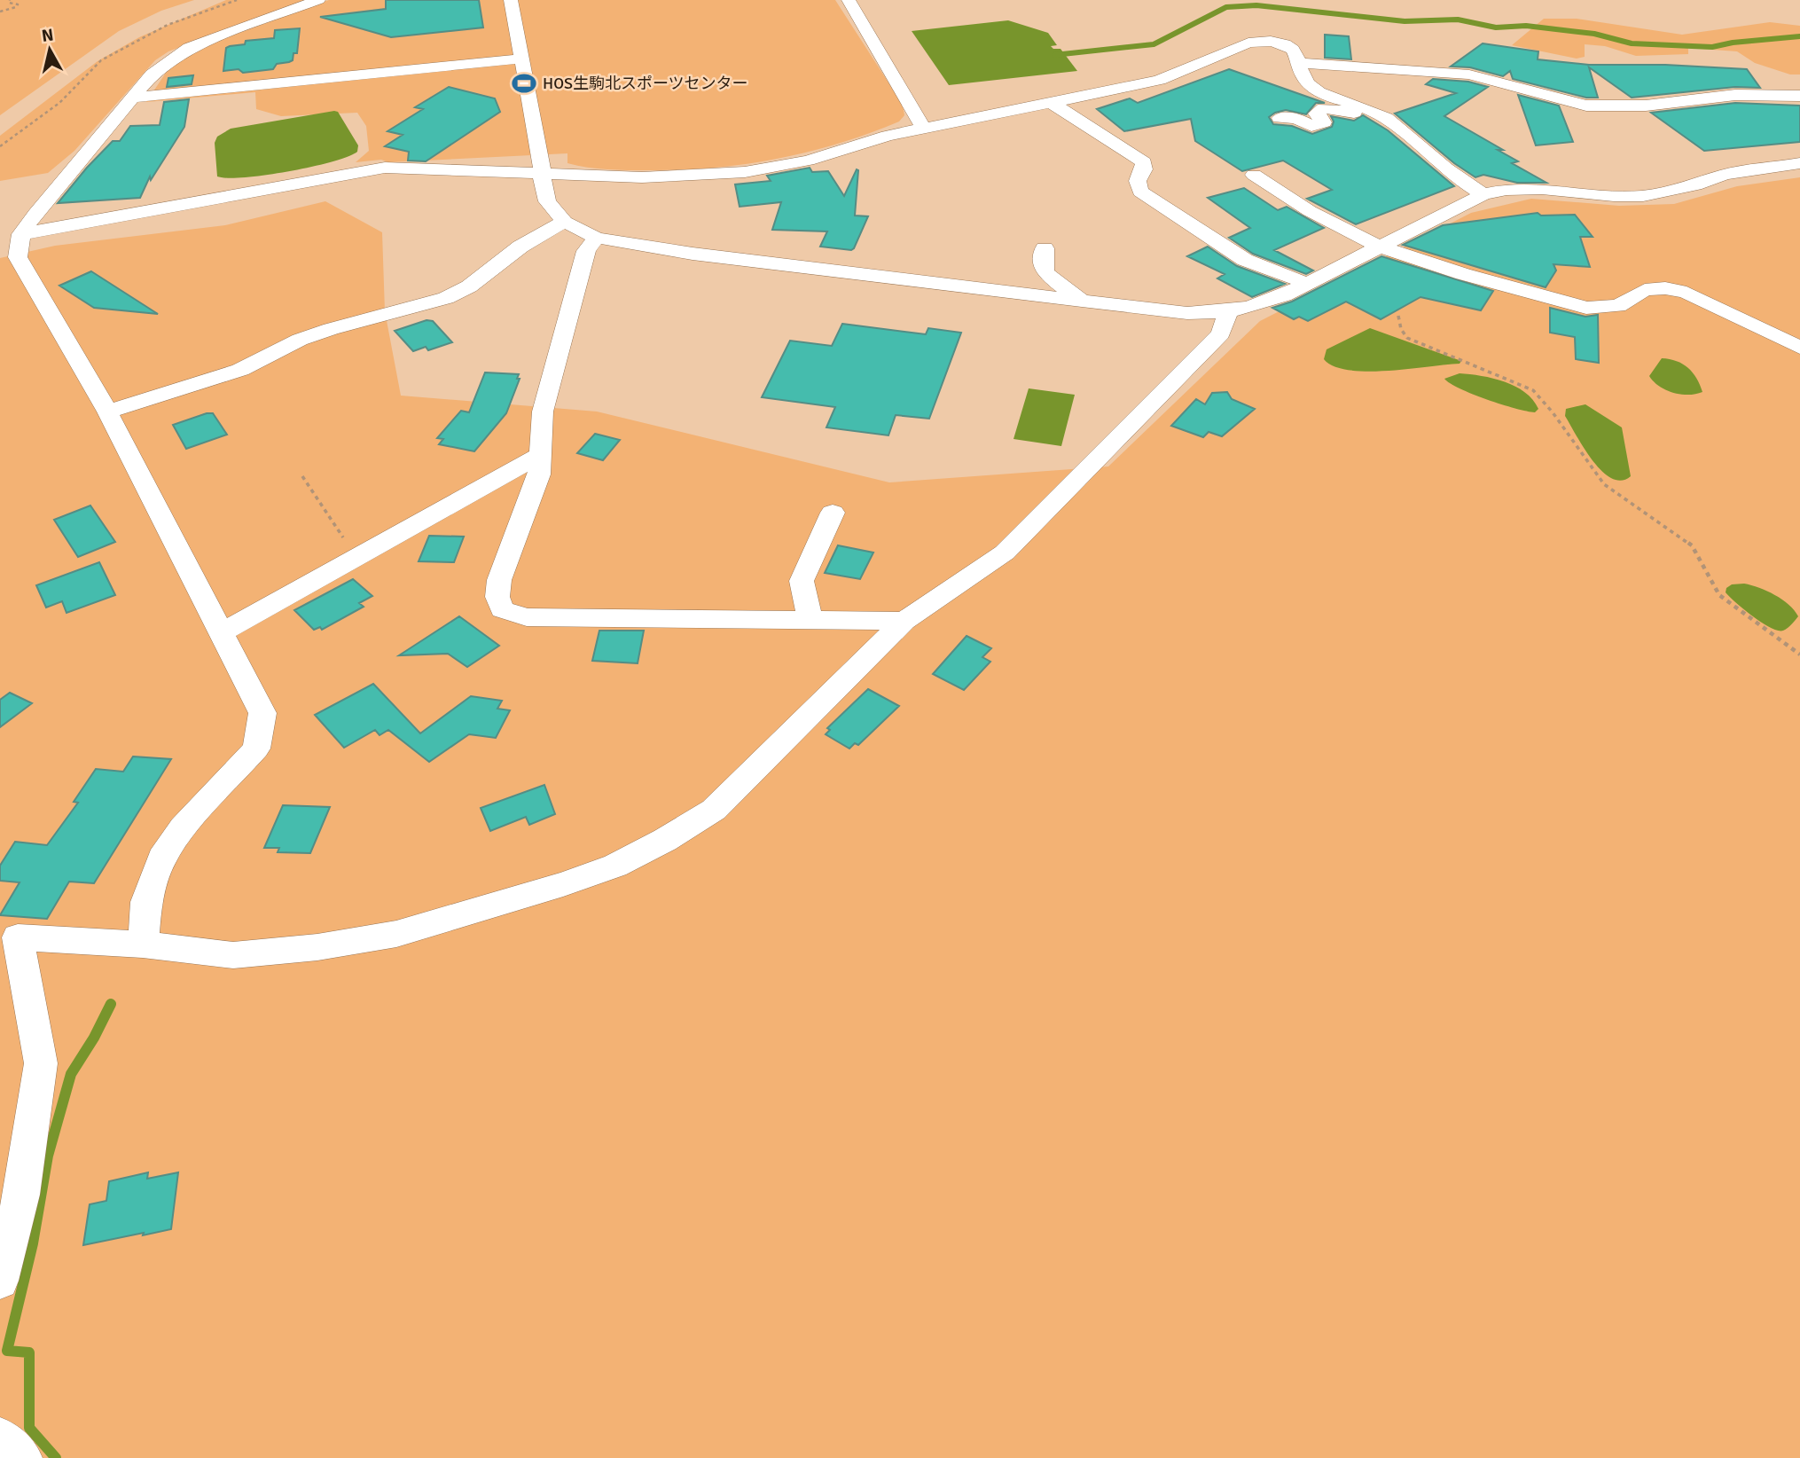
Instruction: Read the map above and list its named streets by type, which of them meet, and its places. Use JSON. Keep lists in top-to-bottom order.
{
  "places": {
    "sports": ["HOS生駒北スポーツセンター"]
  },
  "north": "top"
}
